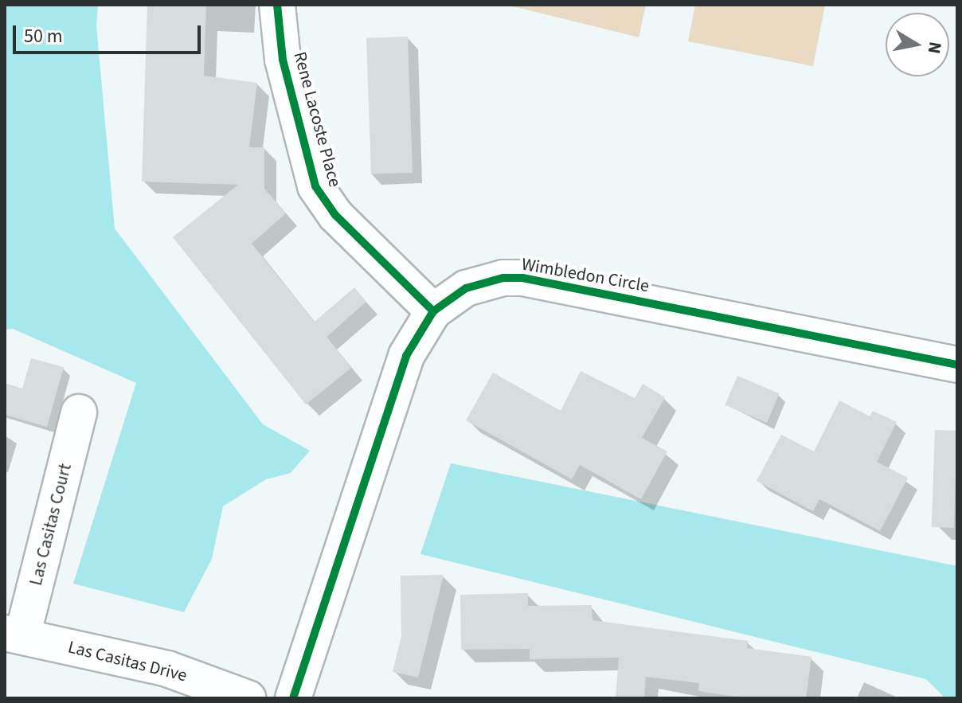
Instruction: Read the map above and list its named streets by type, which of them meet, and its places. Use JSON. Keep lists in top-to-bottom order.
{
  "streets": {
    "street": [
      "Rene Lacoste Place",
      "Wimbledon Circle",
      "Las Casitas Court",
      "Las Casitas Drive"
    ]
  },
  "crossings": [
    ["Rene Lacoste Place", "Wimbledon Circle"],
    ["Las Casitas Court", "Las Casitas Drive"]
  ],
  "scale_bar": "50 m",
  "north": "right"
}
